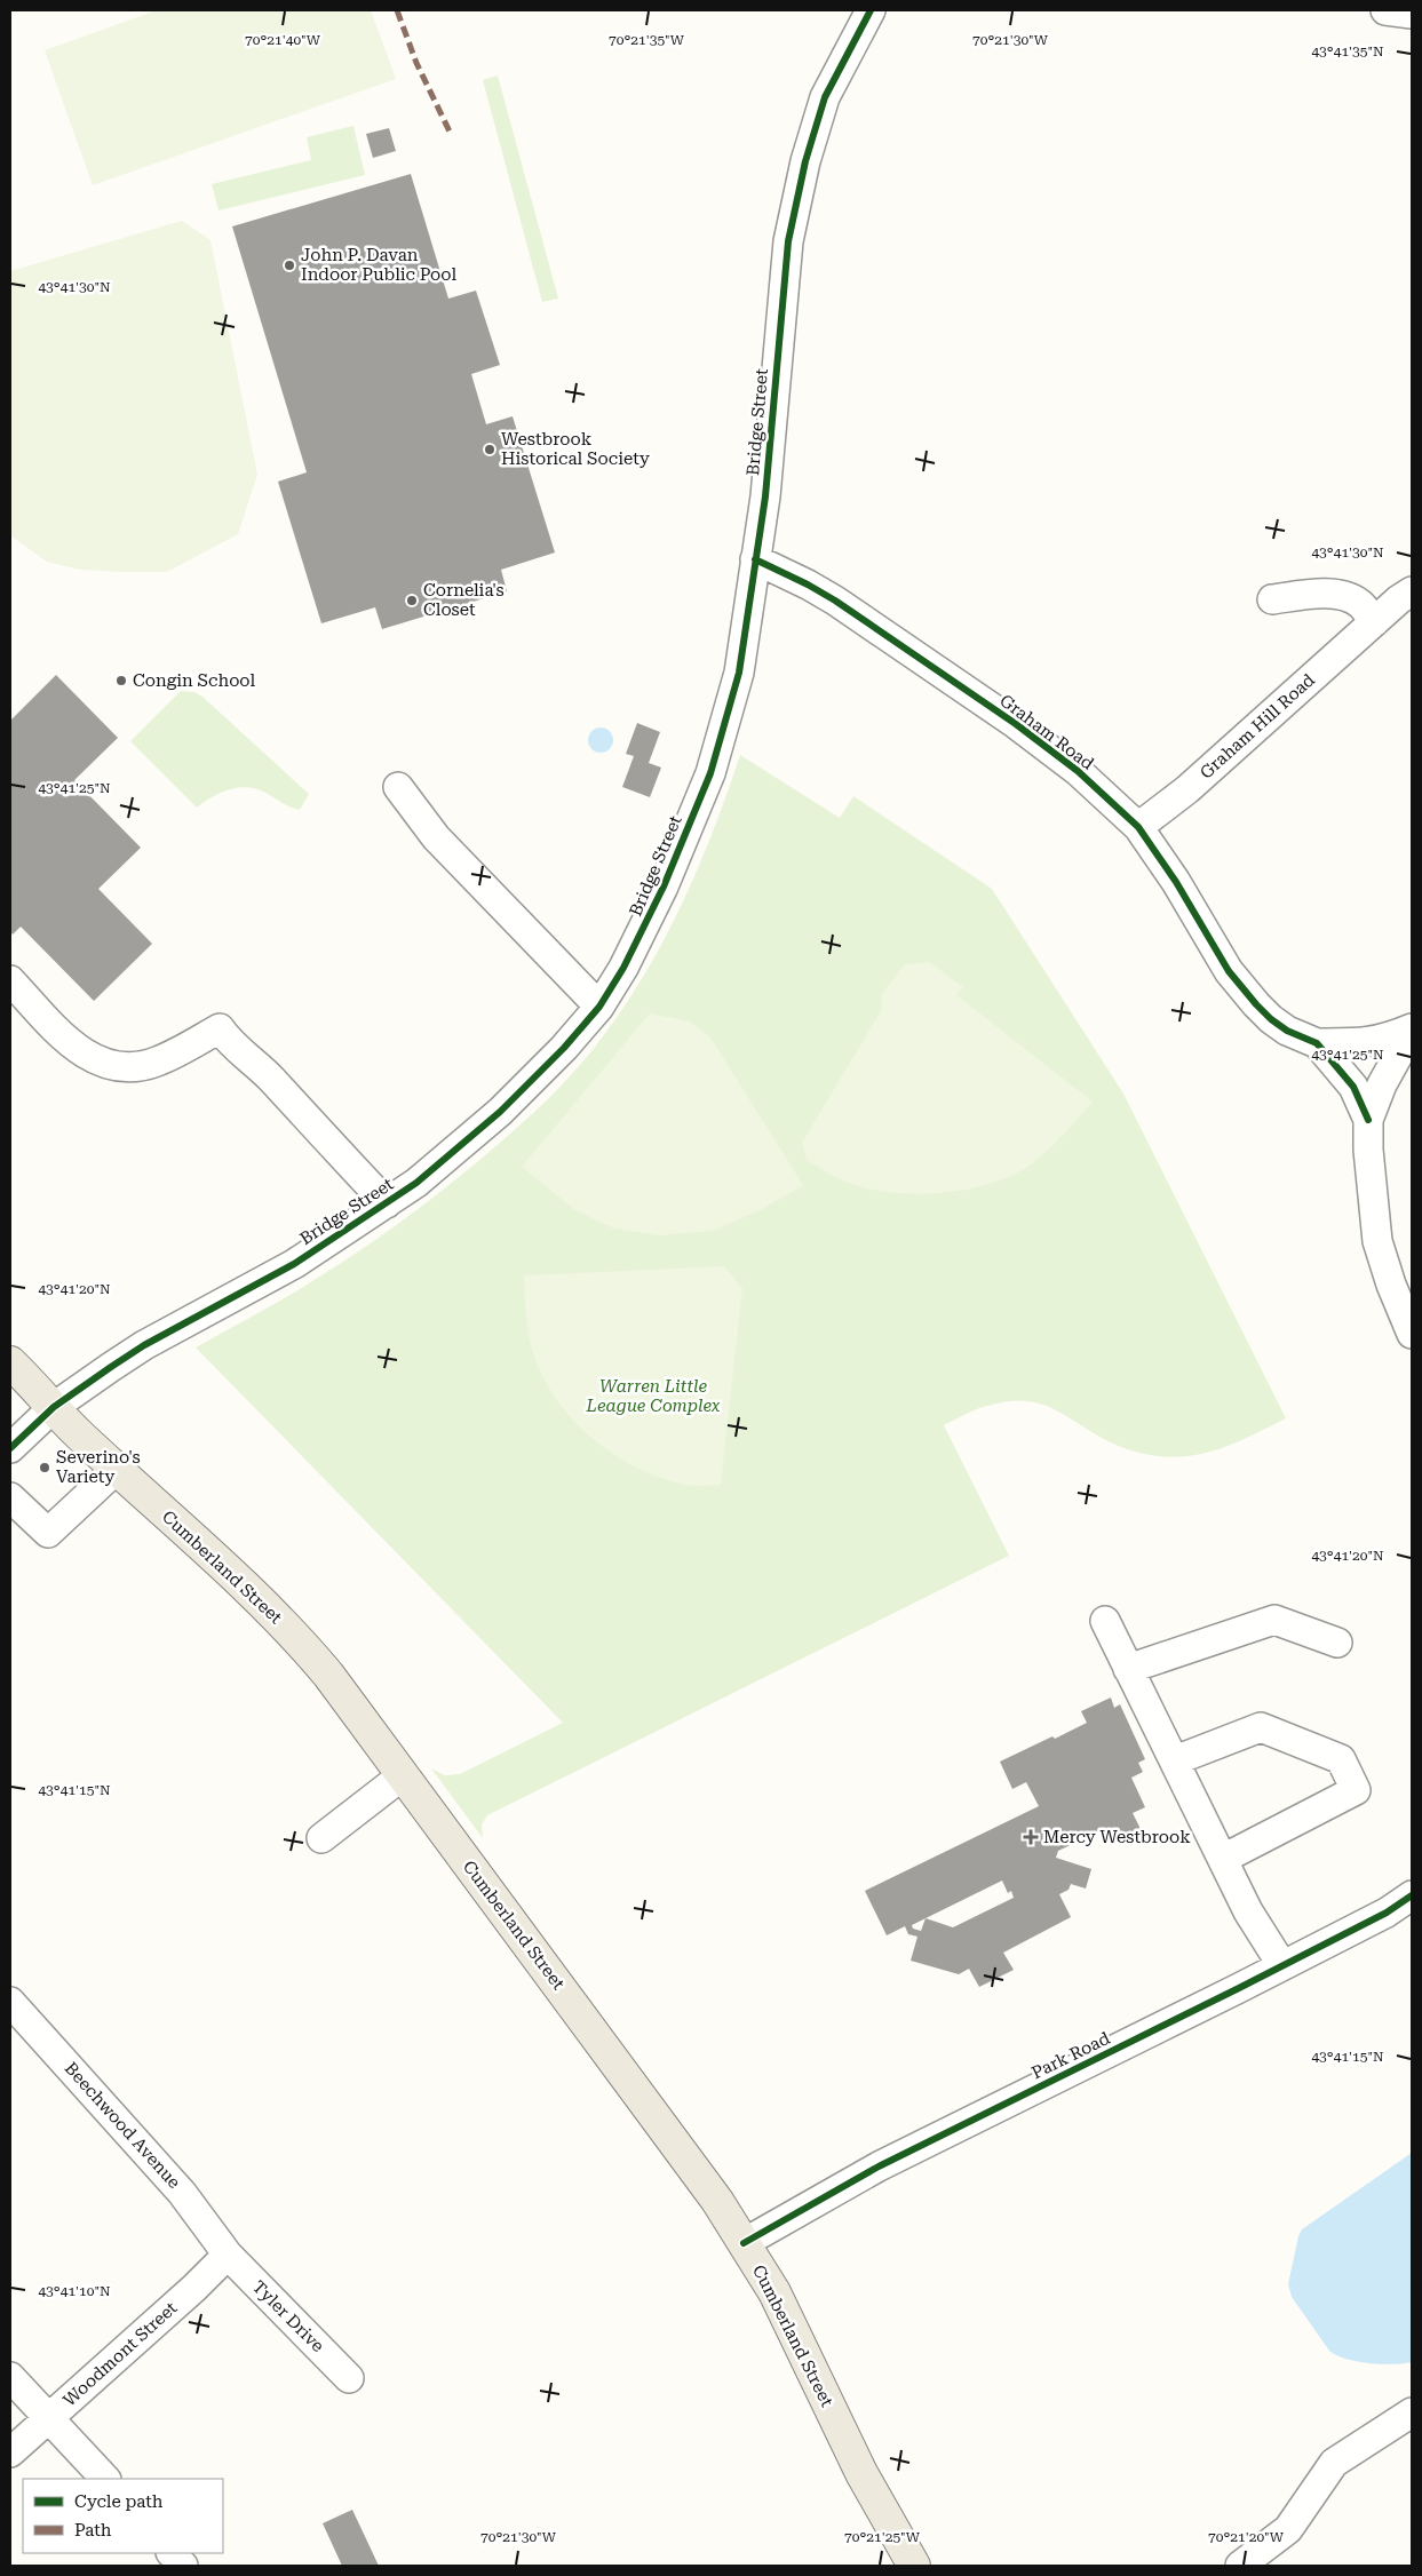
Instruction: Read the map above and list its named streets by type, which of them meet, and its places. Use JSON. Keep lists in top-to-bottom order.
{
  "streets": {
    "main road": ["Cumberland Street"],
    "street": [
      "Bridge Street",
      "Graham Hill Road",
      "Graham Road",
      "Park Road",
      "Beechwood Avenue",
      "Tyler Drive",
      "Woodmont Street"
    ]
  },
  "crossings": [
    ["Bridge Street", "Graham Road"],
    ["Bridge Street", "Cumberland Street"],
    ["Graham Hill Road", "Graham Road"],
    ["Cumberland Street", "Park Road"],
    ["Beechwood Avenue", "Tyler Drive"],
    ["Beechwood Avenue", "Woodmont Street"],
    ["Tyler Drive", "Woodmont Street"]
  ],
  "parks": ["Warren Little League Complex"],
  "places": {
    "other": [
      "John P. Davan Indoor Public Pool",
      "Westbrook Historical Society",
      "Cornelia's Closet",
      "Congin School",
      "Severino's Variety"
    ],
    "health": ["Mercy Westbrook"]
  },
  "legend": ["Cycle path", "Path"],
  "coordinates": [
    "70°21'40\"W",
    "70°21'35\"W",
    "70°21'30\"W",
    "43°41'35\"N",
    "43°41'30\"N",
    "43°41'25\"N",
    "43°41'20\"N",
    "43°41'15\"N",
    "43°41'10\"N",
    "70°21'25\"W",
    "70°21'20\"W"
  ]
}
